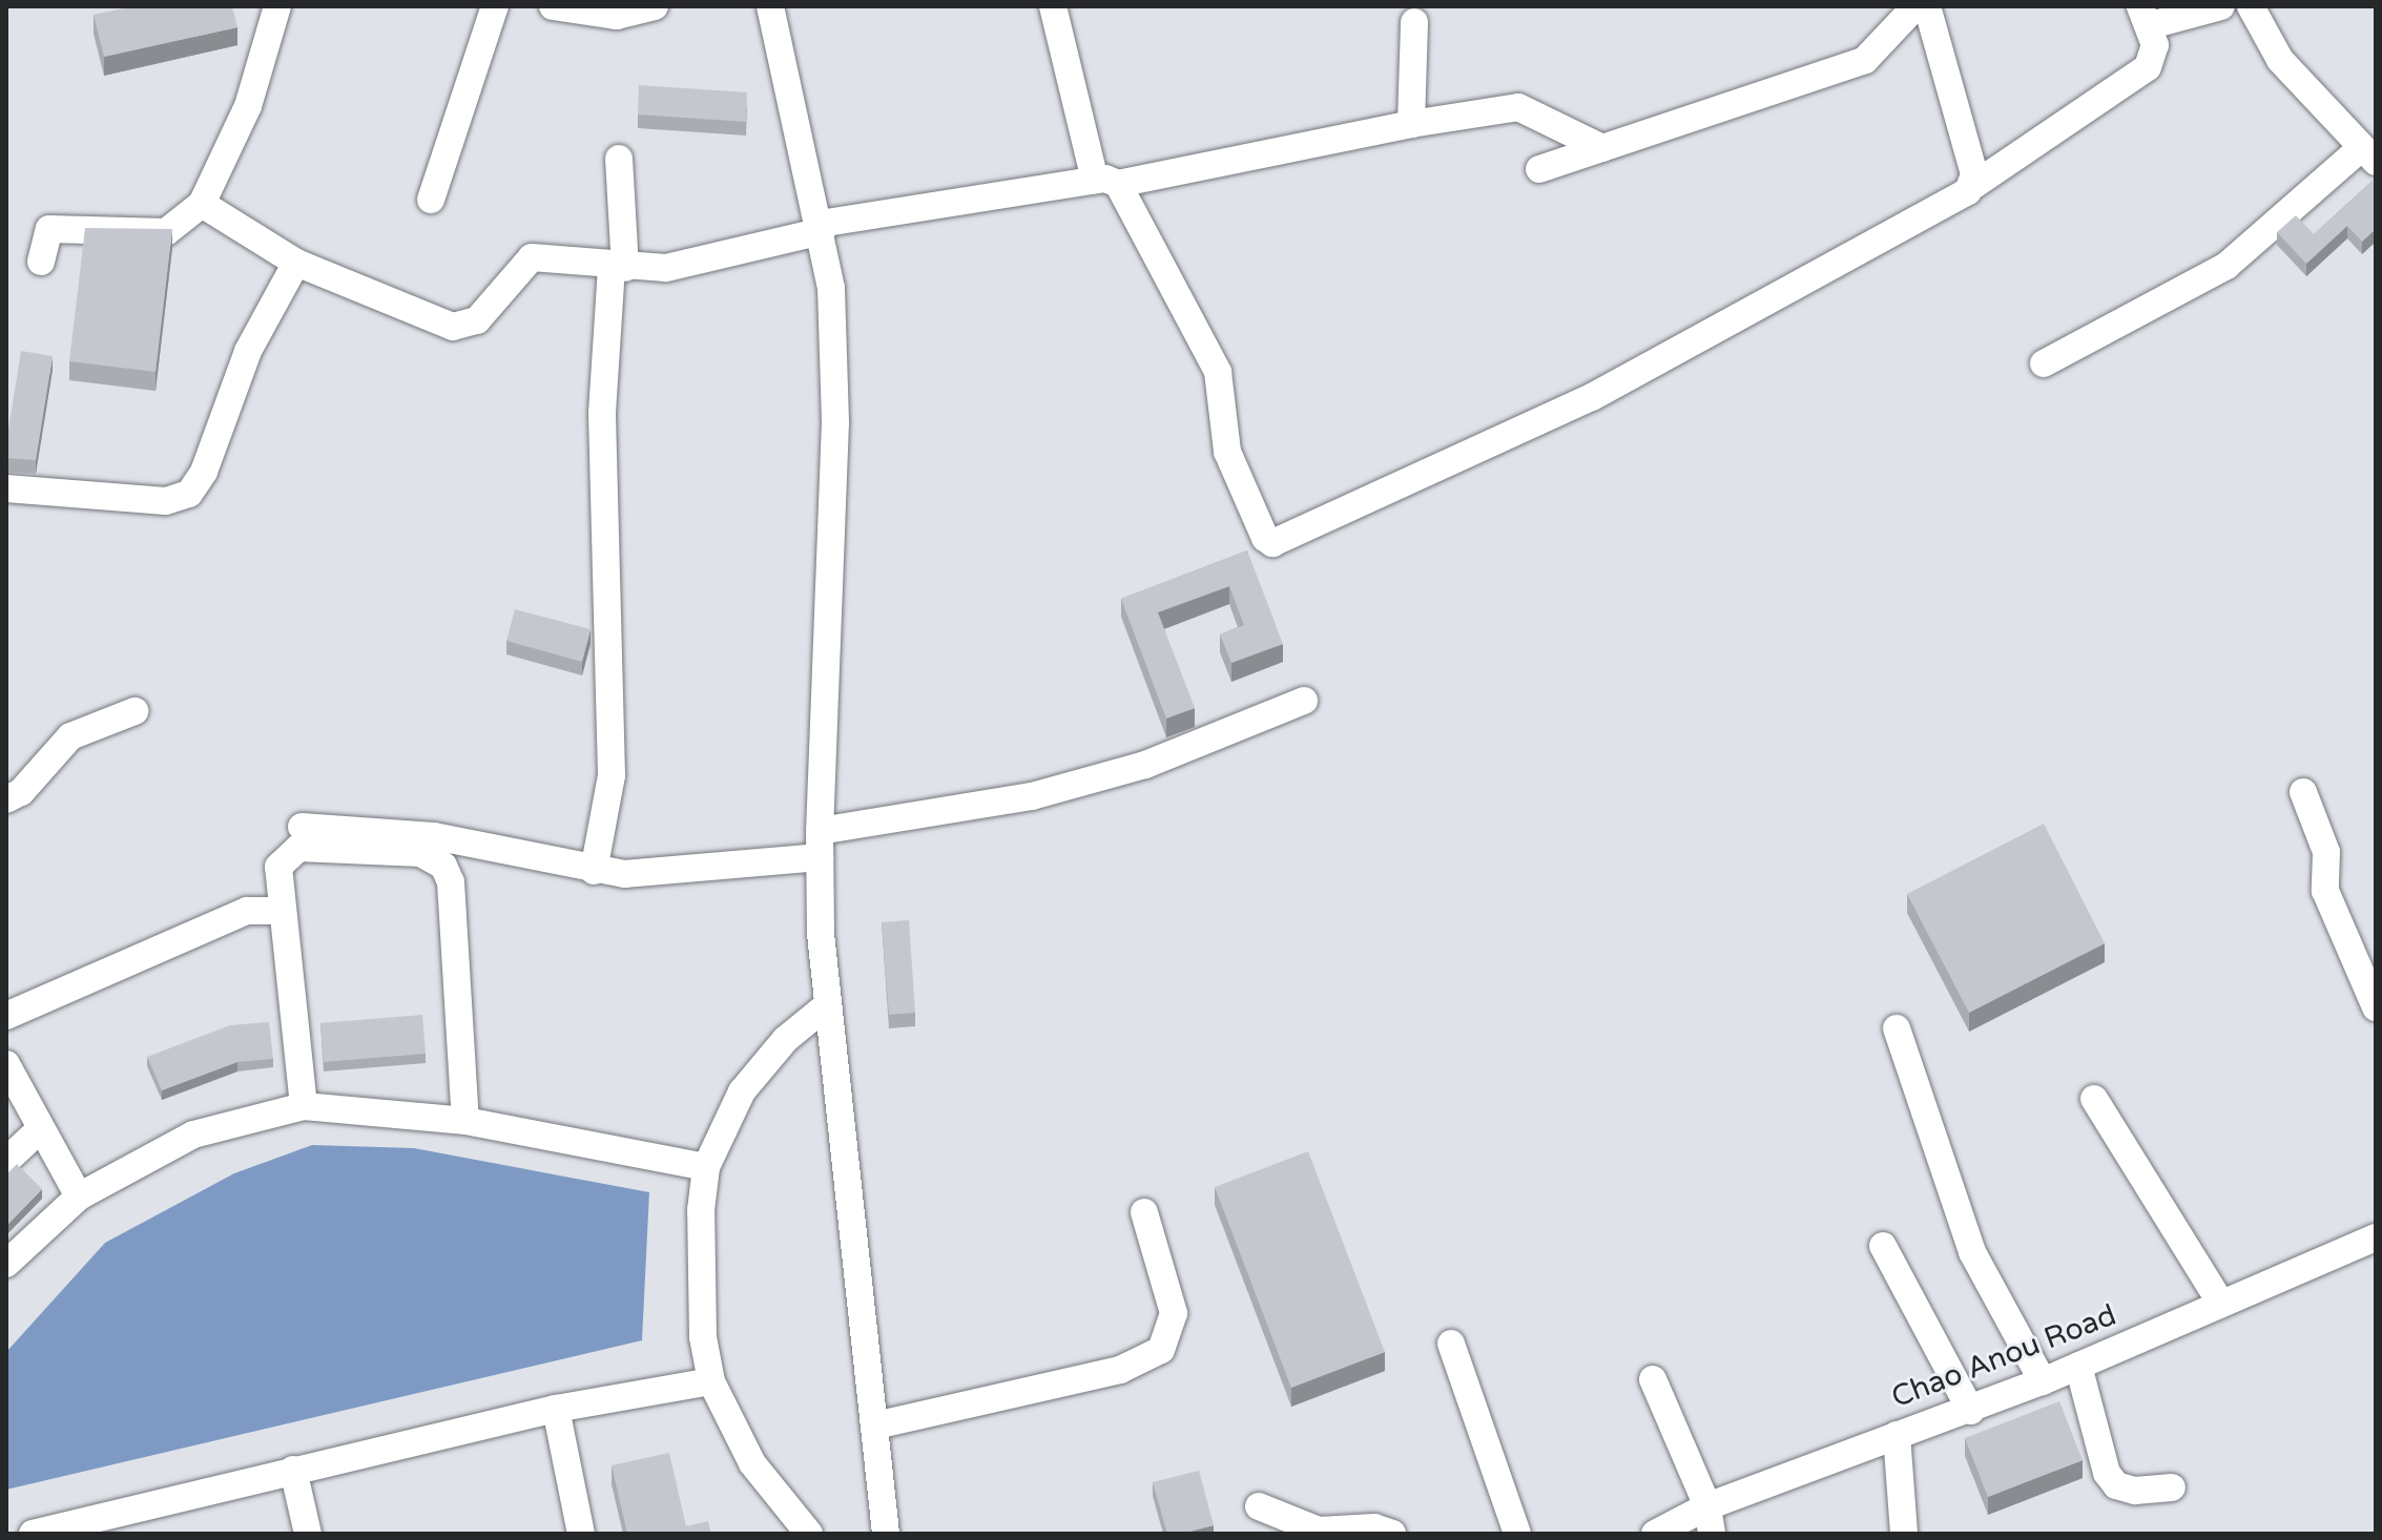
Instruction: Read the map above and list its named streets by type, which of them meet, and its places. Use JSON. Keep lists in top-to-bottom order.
{
  "streets": {
    "street": ["Chao Anou Road"]
  }
}
